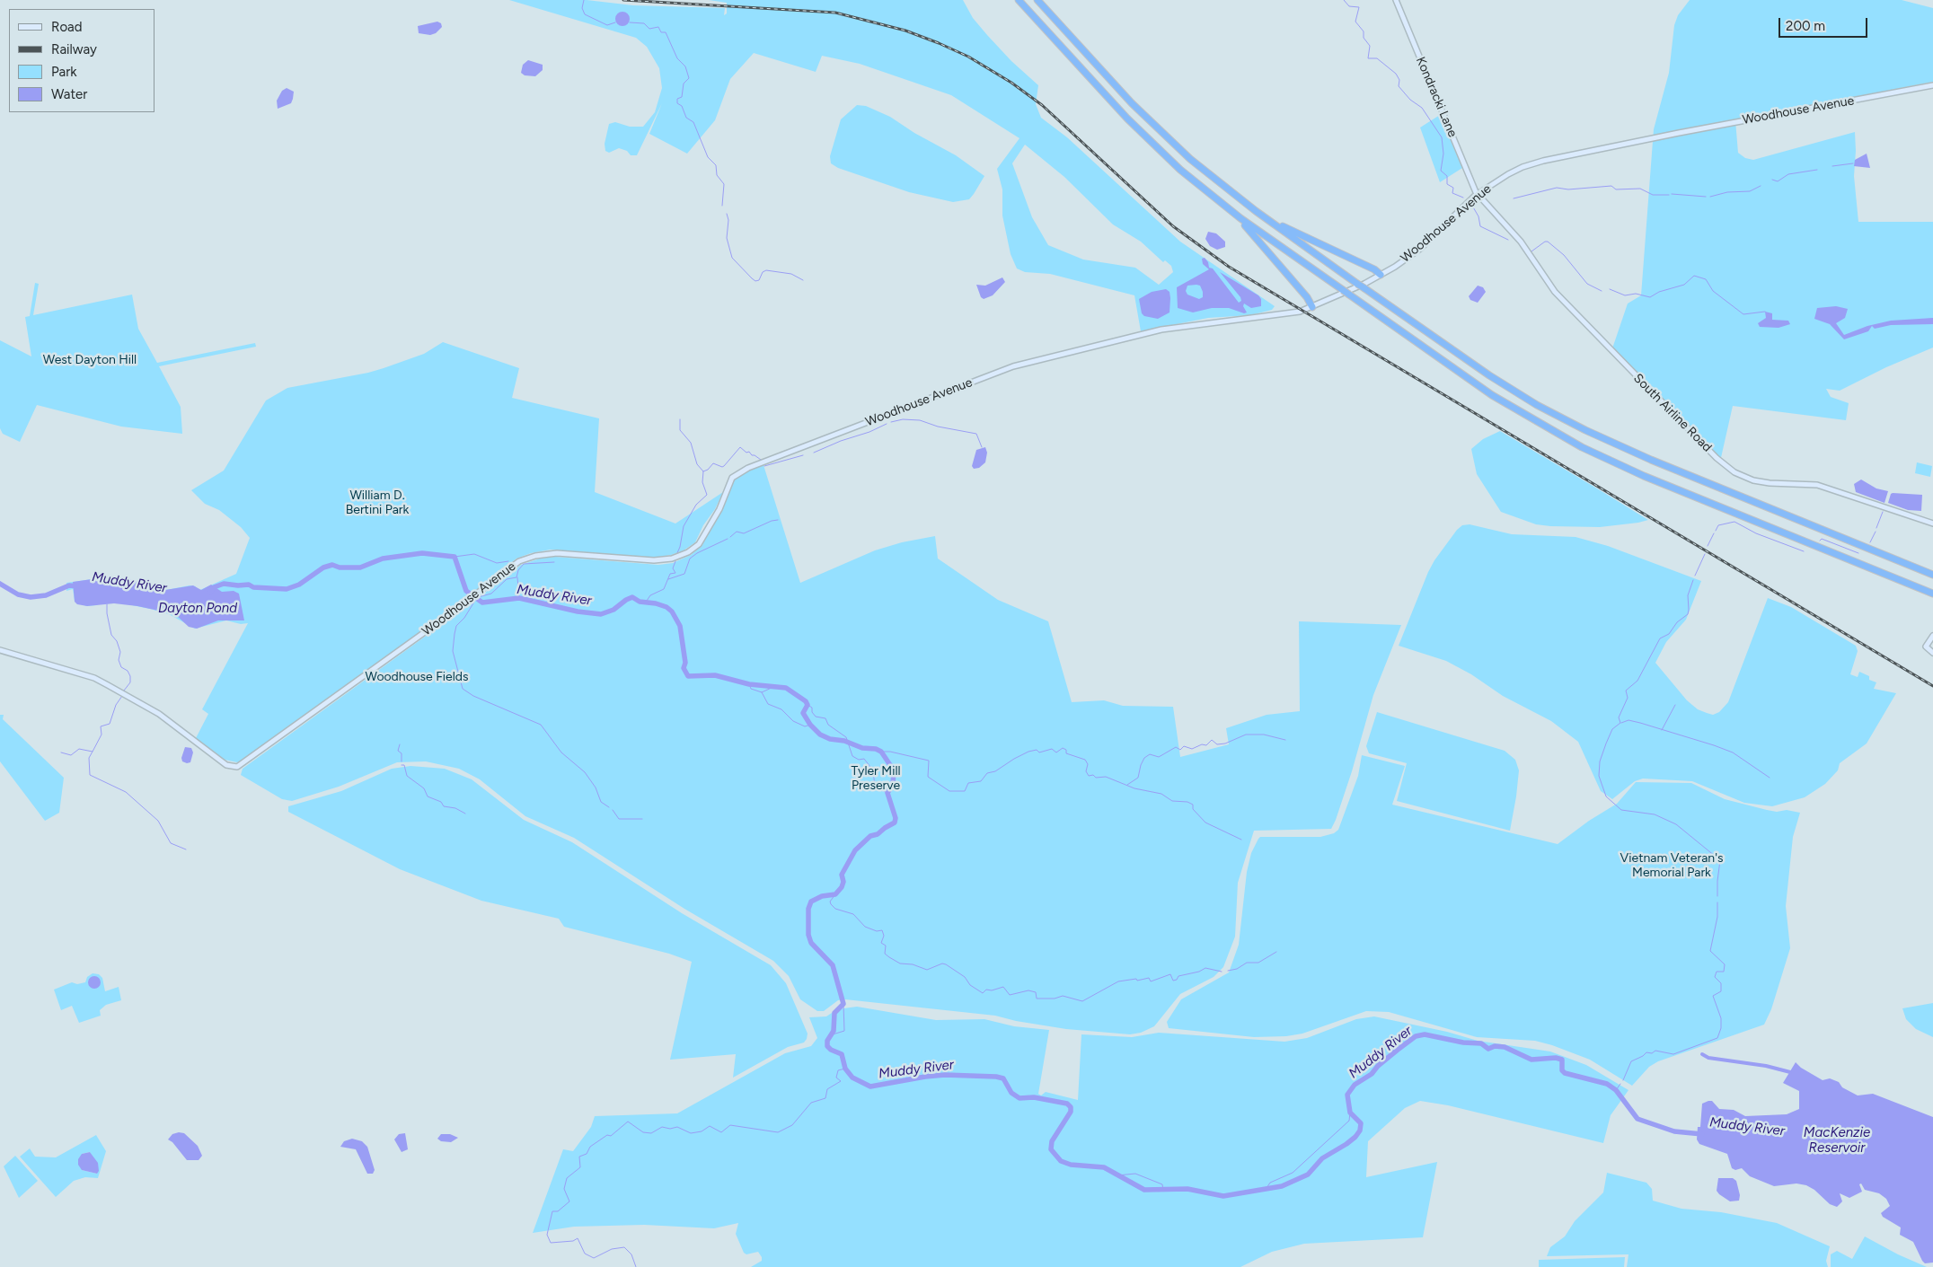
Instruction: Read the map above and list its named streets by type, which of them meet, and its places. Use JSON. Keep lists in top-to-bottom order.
{
  "streets": {
    "main road": ["Kondracki Lane", "Woodhouse Avenue", "South Airline Road"]
  },
  "crossings": [
    ["Kondracki Lane", "Woodhouse Avenue"],
    ["Kondracki Lane", "South Airline Road"],
    ["Woodhouse Avenue", "South Airline Road"]
  ],
  "water": ["Muddy River", "Dayton Pond", "MacKenzie Reservoir"],
  "parks": [
    "West Dayton Hill",
    "William D. Bertini Park",
    "Woodhouse Fields",
    "Tyler Mill Preserve",
    "Vietnam Veteran's Memorial Park"
  ],
  "legend": [
    "Road",
    "Railway",
    "Park",
    "Water"
  ],
  "scale_bar": "200 m"
}
